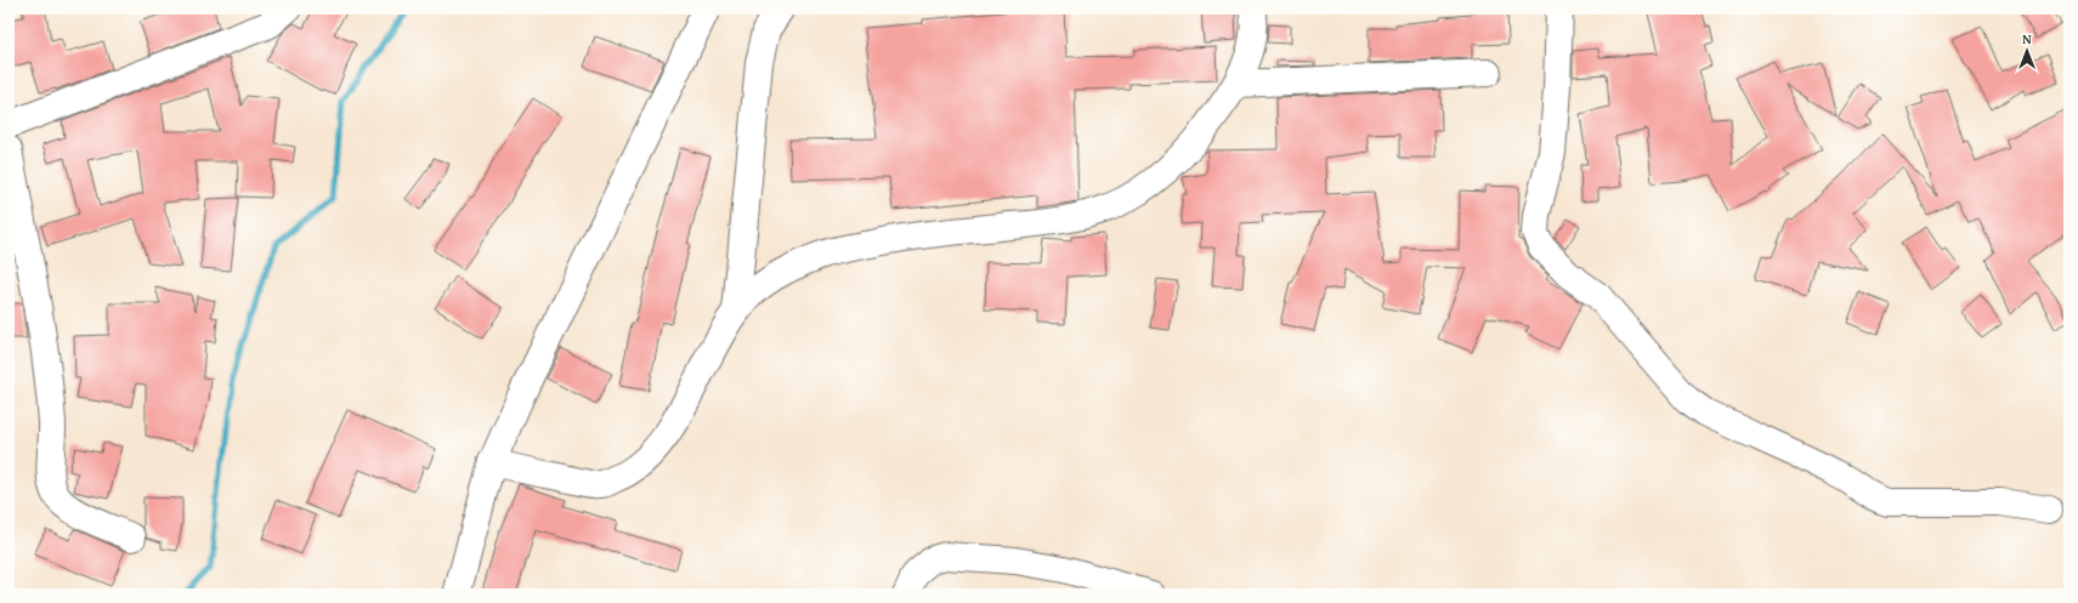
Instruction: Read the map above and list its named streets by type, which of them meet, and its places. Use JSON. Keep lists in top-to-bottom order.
{
  "north": "top"
}
